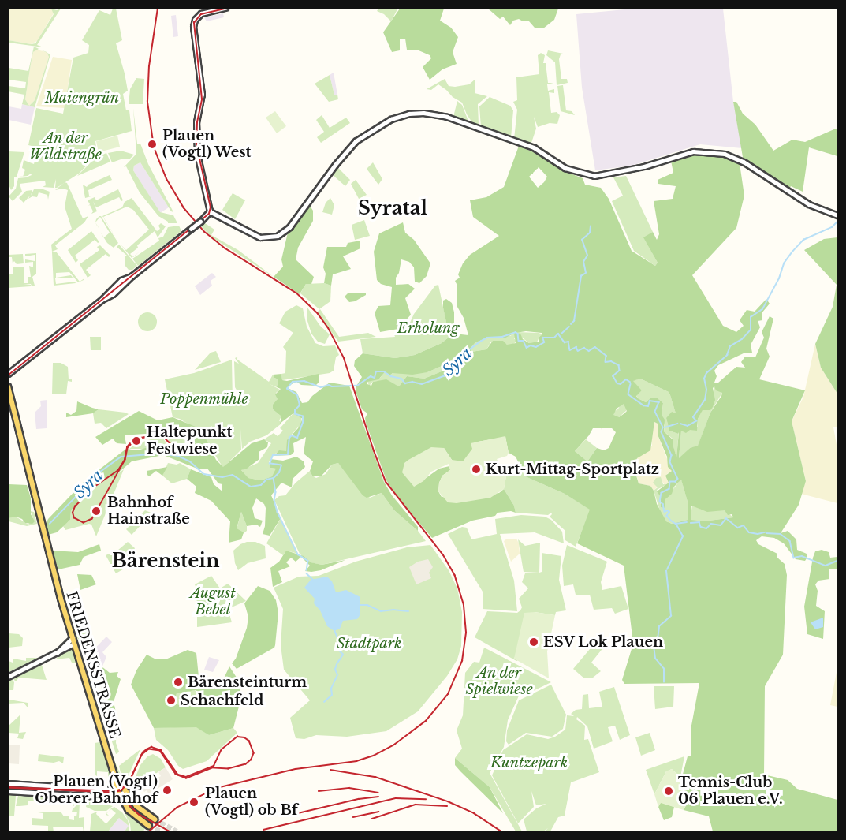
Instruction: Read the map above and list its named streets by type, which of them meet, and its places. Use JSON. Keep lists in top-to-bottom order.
{
  "streets": {
    "main road": ["FRIEDENSSTRASSE"]
  },
  "districts": ["Syratal", "Bärenstein"],
  "water": ["Syra"],
  "parks": [
    "Maiengrün",
    "An der Wildstraße",
    "Erholung",
    "Poppenmühle",
    "August Bebel",
    "Stadtpark",
    "An der Spielwiese",
    "Kuntzepark"
  ],
  "places": [
    "Plauen (Vogtl) West",
    "Haltepunkt Festwiese",
    "Kurt-Mittag-Sportplatz",
    "Bahnhof Hainstraße",
    "ESV Lok Plauen",
    "Bärensteinturm",
    "Schachfeld",
    "Plauen (Vogtl) Oberer Bahnhof",
    "Tennis-Club 06 Plauen e.V.",
    "Plauen (Vogtl) ob Bf"
  ]
}
